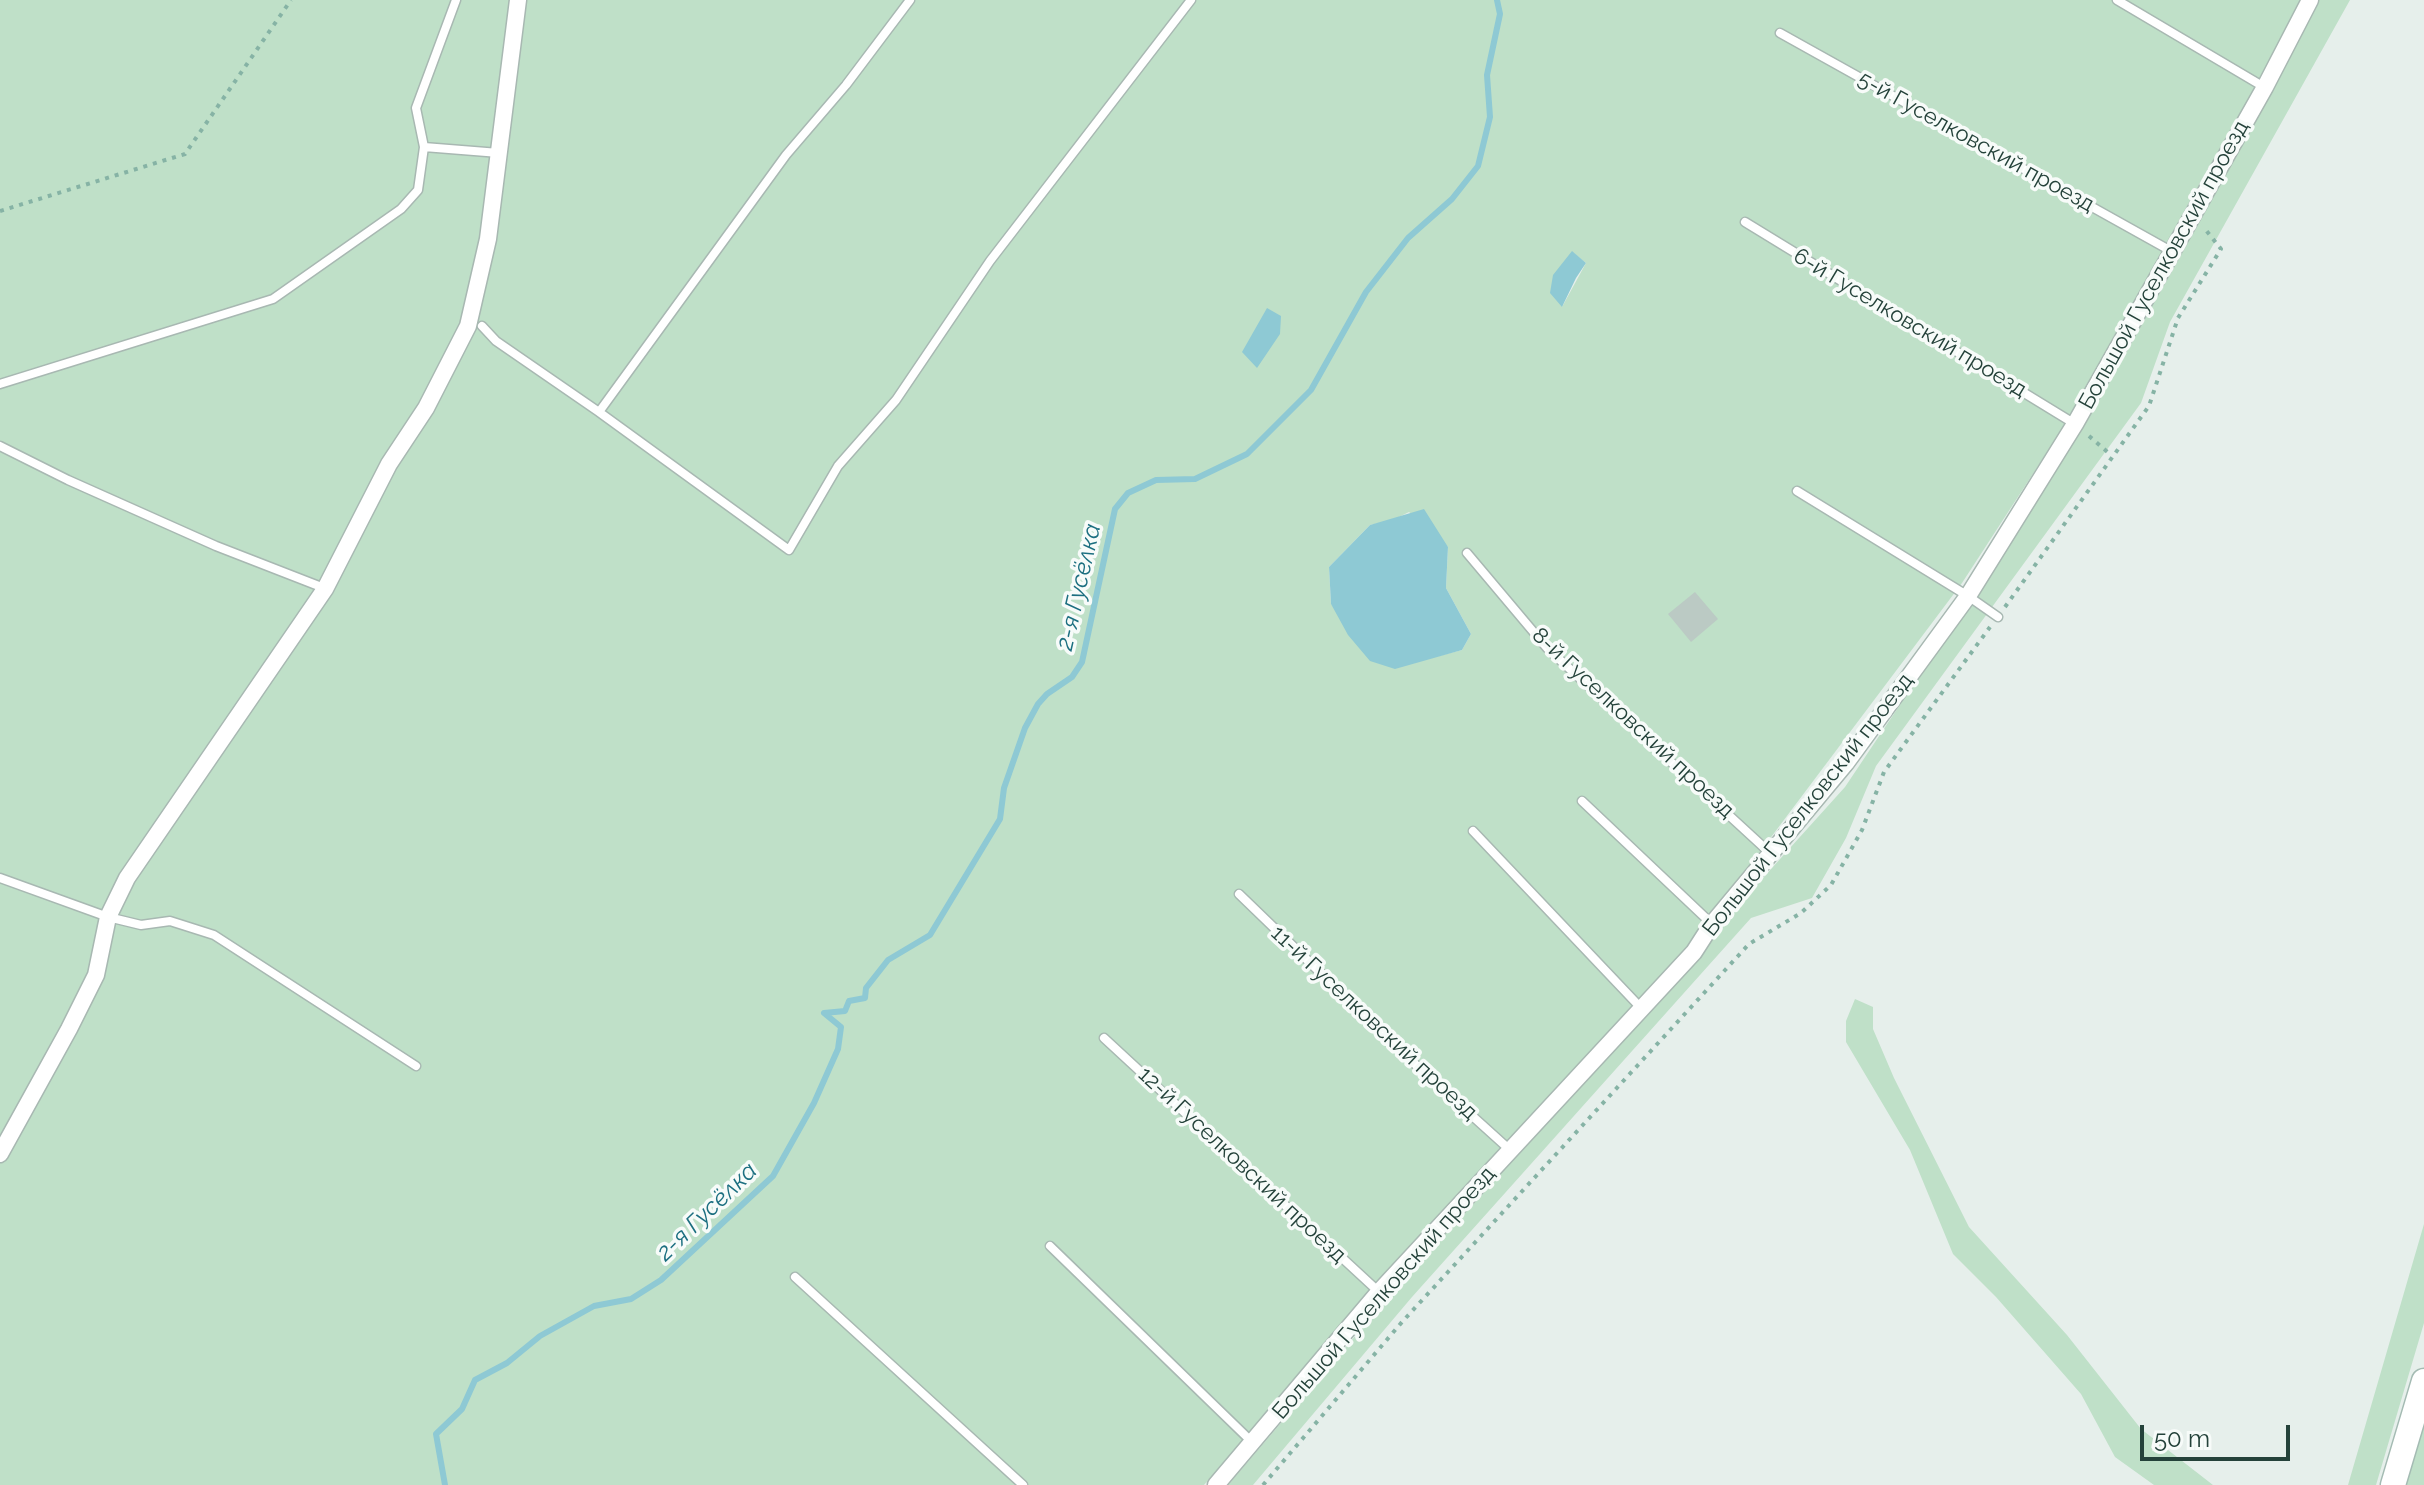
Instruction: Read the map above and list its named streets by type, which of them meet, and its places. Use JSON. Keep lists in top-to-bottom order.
{
  "streets": {
    "street": ["Большой Гуселковский проезд"],
    "lane": [
      "5-й Гуселковский проезд",
      "6-й Гуселковский проезд",
      "8-й Гуселковский проезд",
      "11-й Гуселковский проезд",
      "12-й Гуселковский проезд"
    ]
  },
  "crossings": [
    ["5-й Гуселковский проезд", "Большой Гуселковский проезд"],
    ["Большой Гуселковский проезд", "6-й Гуселковский проезд"],
    ["Большой Гуселковский проезд", "8-й Гуселковский проезд"],
    ["Большой Гуселковский проезд", "11-й Гуселковский проезд"],
    ["Большой Гуселковский проезд", "12-й Гуселковский проезд"]
  ],
  "water": ["2-я Гусёлка"],
  "scale_bar": "50 m"
}
